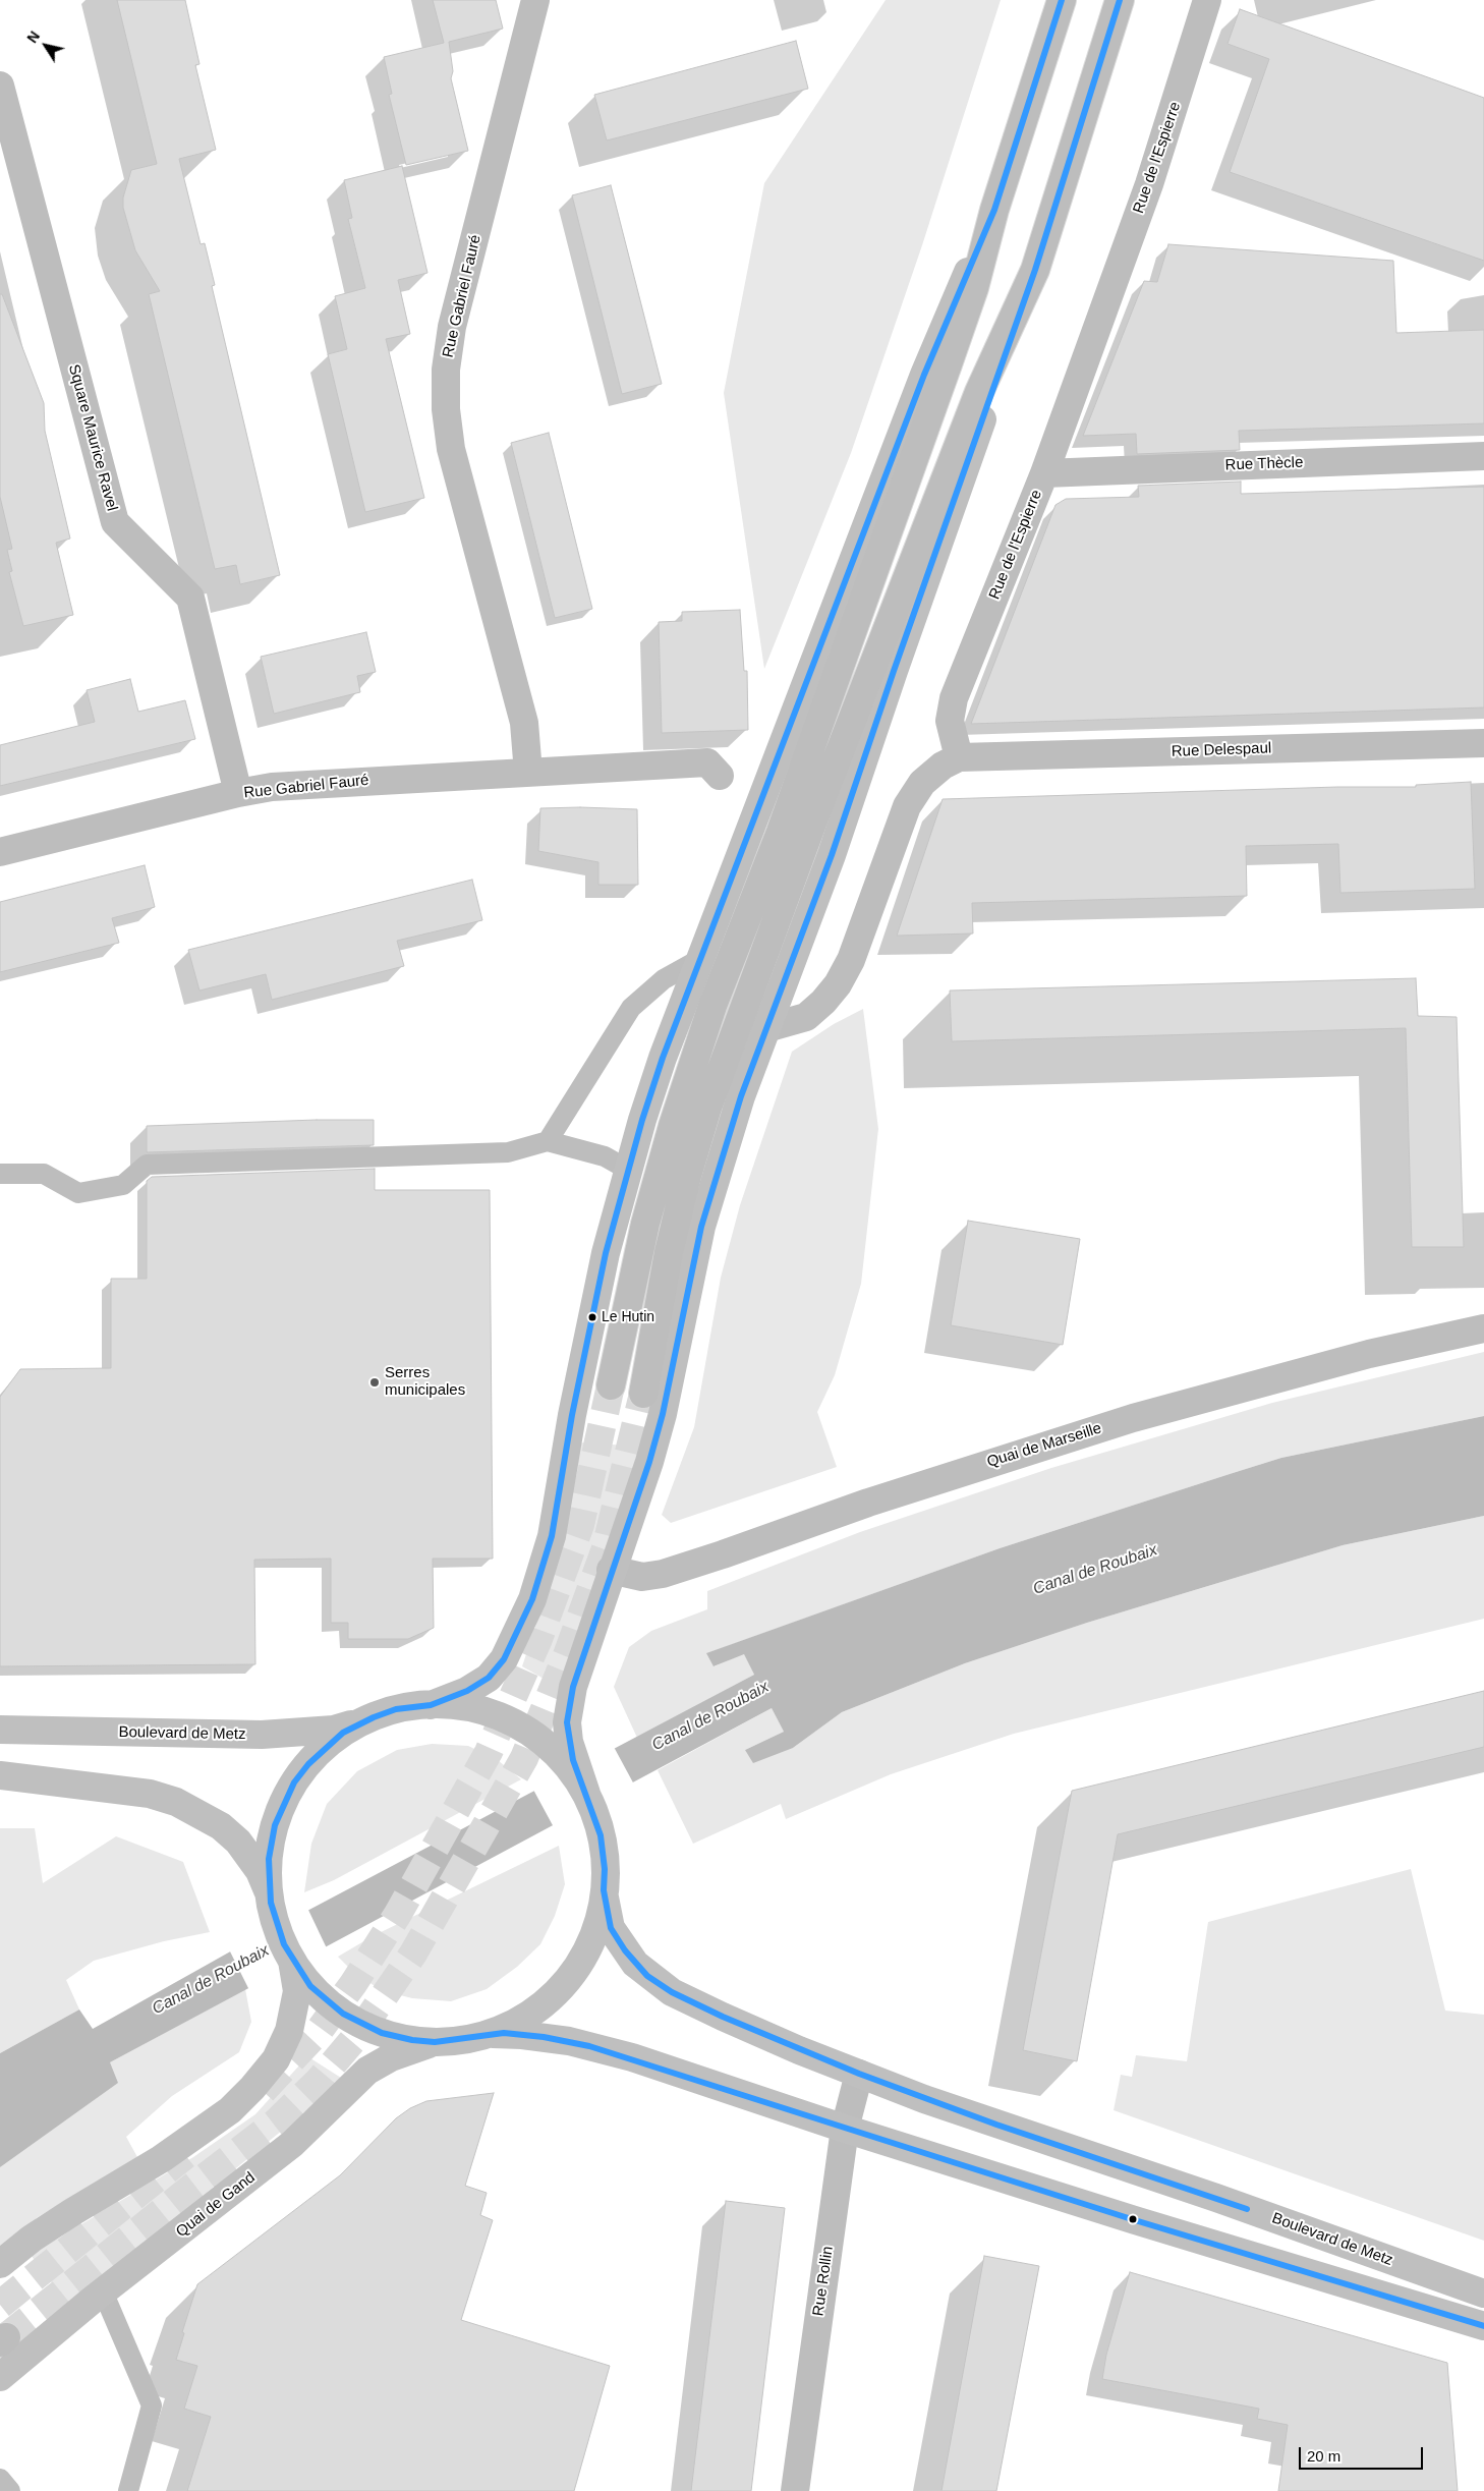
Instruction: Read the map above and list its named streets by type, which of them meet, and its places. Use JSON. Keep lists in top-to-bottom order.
{
  "streets": {
    "main road": ["Boulevard de Metz", "Quai de Gand"],
    "street": [
      "Rue de l'Espierre",
      "Rue Gabriel Fauré",
      "Square Maurice Ravel",
      "Rue Thècle",
      "Rue Delespaul",
      "Quai de Marseille",
      "Rue Rollin"
    ]
  },
  "crossings": [
    ["Rue de l'Espierre", "Rue Thècle"],
    ["Rue de l'Espierre", "Rue Delespaul"],
    ["Rue Gabriel Fauré", "Square Maurice Ravel"],
    ["Boulevard de Metz", "Rue Rollin"]
  ],
  "water": ["Canal de Roubaix"],
  "places": ["Le Hutin", "Serres municipales"],
  "scale_bar": "20 m",
  "north": "top left"
}
